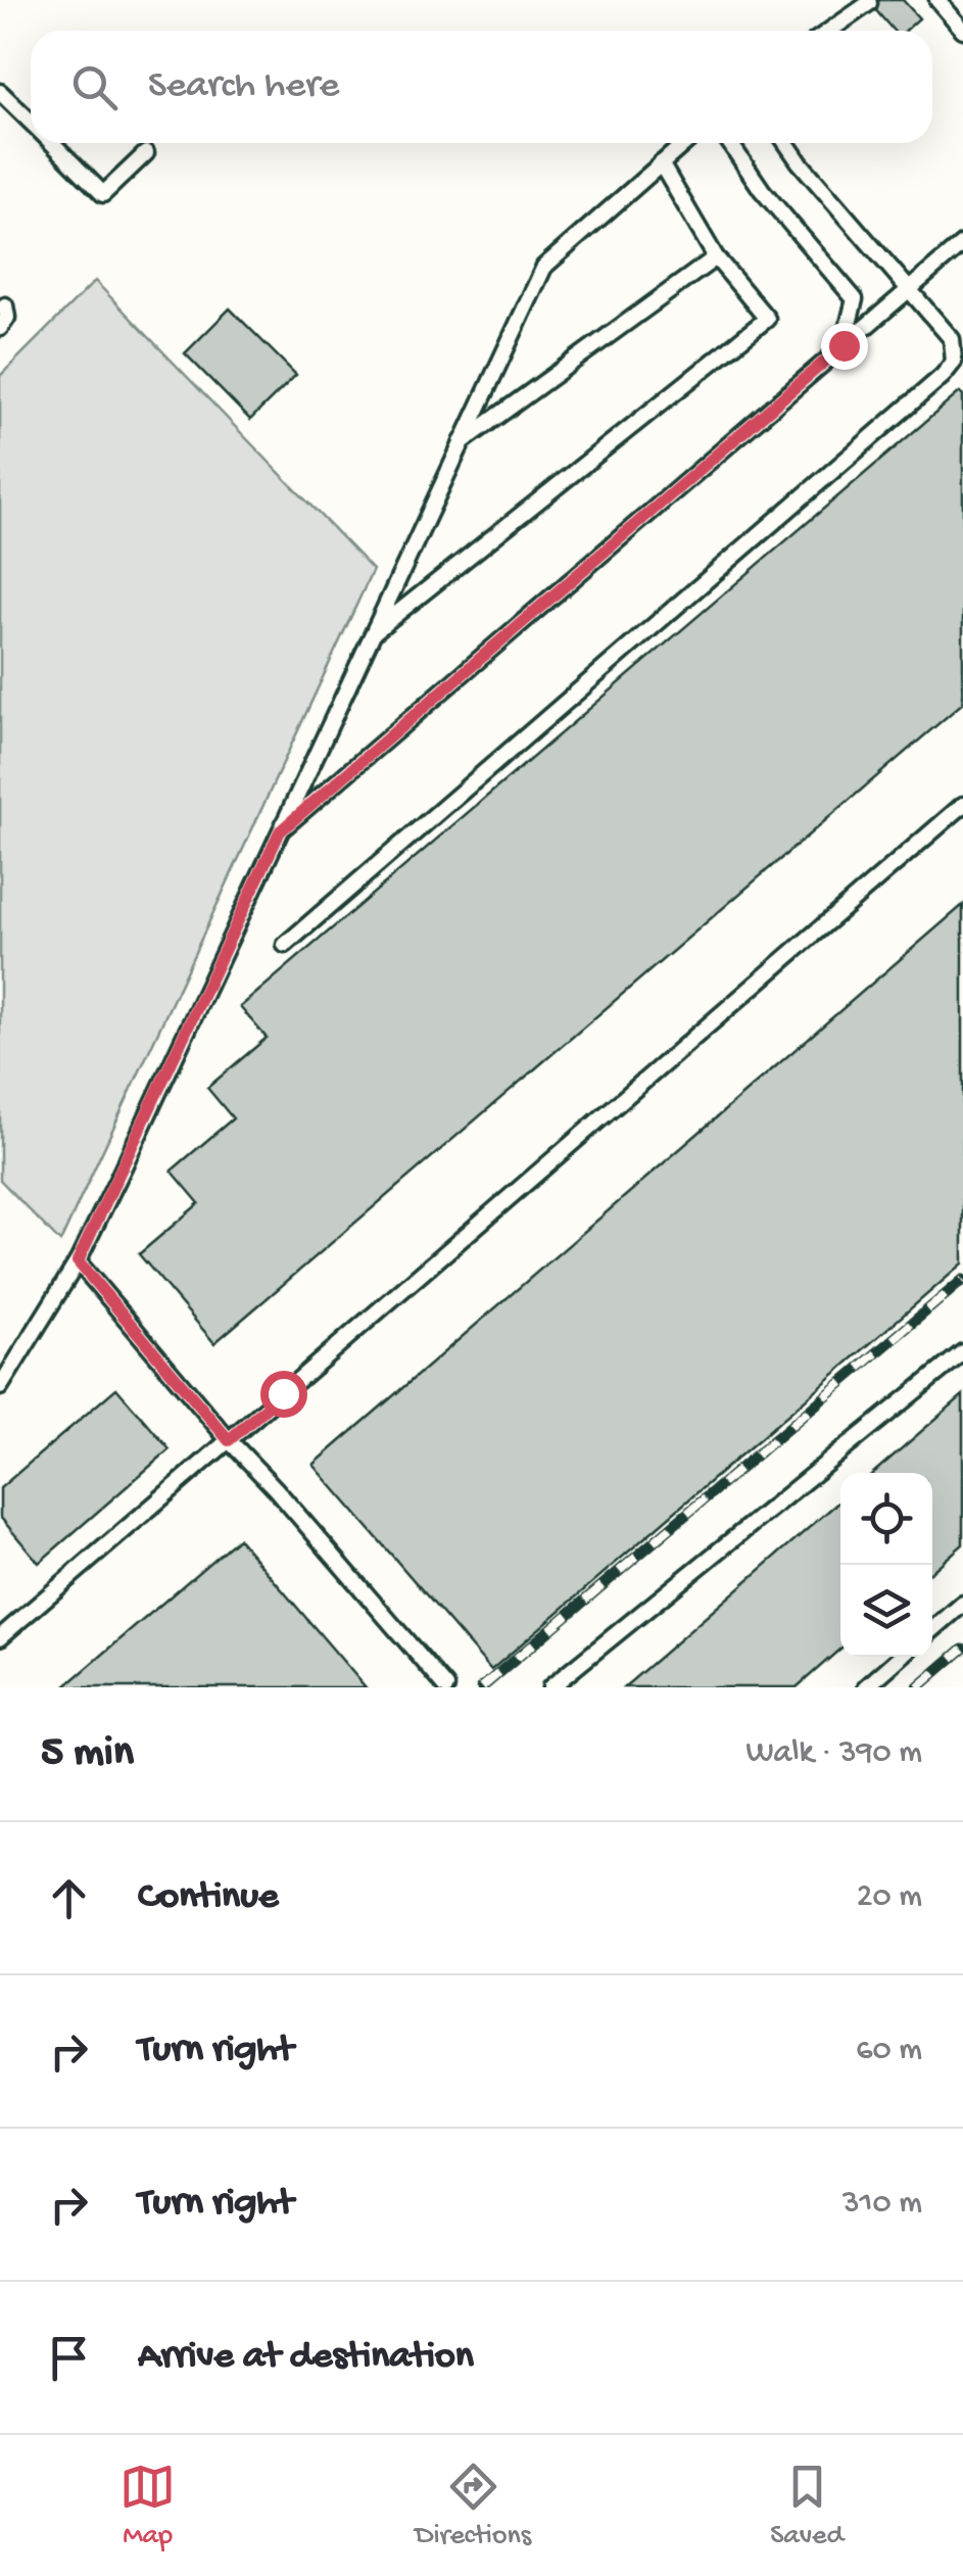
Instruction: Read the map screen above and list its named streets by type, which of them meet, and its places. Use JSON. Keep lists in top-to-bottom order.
{
  "page": {
    "search": "Search here",
    "heading": ["5 min", "Walk · 390 m"],
    "list": [
      ["Continue", "20 m"],
      ["Turn right", "60 m"],
      ["Turn right", "310 m"],
      "Arrive at destination"
    ],
    "nav": ["Map", "Directions", "Saved"]
  }
}
